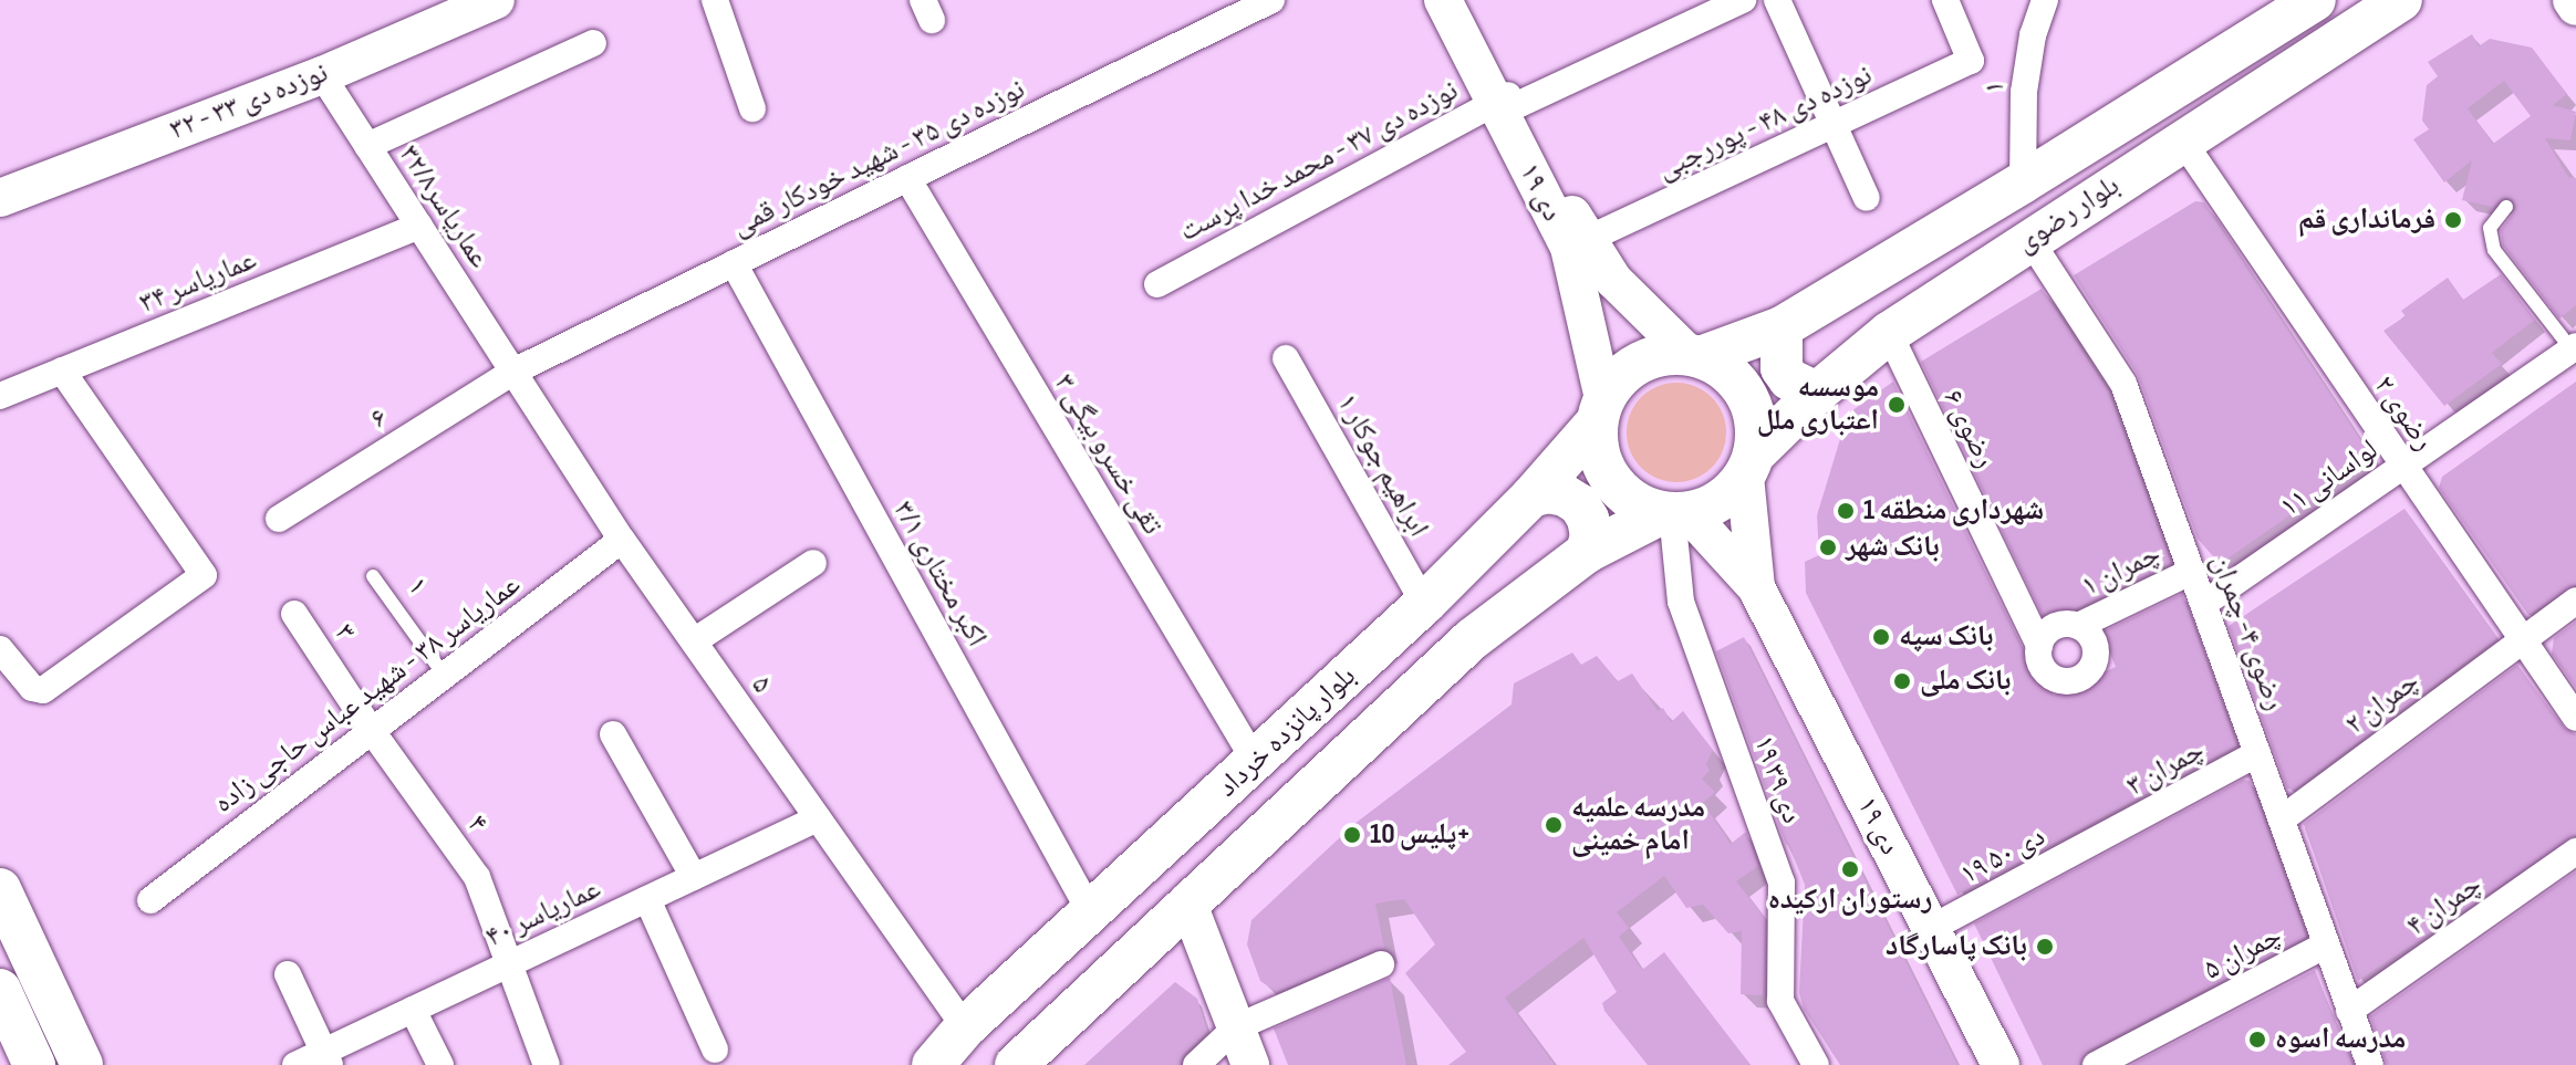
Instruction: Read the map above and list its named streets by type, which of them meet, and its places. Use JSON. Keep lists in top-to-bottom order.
{
  "streets": {
    "main road": [
      "۳۲ - نوزده دی ۳۳",
      "۱۹ دی",
      "بلوار رضوی",
      "بلوار پانزده خرداد"
    ],
    "street": [
      "۱",
      "نوزده دی ۴۸ - پوررجبی",
      "نوزده دی ۳۵ - شهید خودکار قمی",
      "نوزده دی ۳۷ - محمد خدا پرست",
      "عماریاسر۳۲/۸",
      "عماریاسر ۳۴",
      "رضوی ۲",
      "۶",
      "رضوی ۶",
      "۳ تقی خسرو بیگی",
      "۱ ابراهیم جوکار",
      "لواسانی ۱۱",
      "چمران ۱",
      "۳/۱ اکبر مختاری",
      "۳",
      "رضوی ۴- چمران",
      "۵",
      "عماریاسر ۳۸ - شهید عباس حاجی زاده",
      "چمران ۲",
      "چمران ۳",
      "۱۹ دی ۳۹",
      "۴",
      "۱۹ دی ۵۰",
      "چمران ۴",
      "عماریاسر ۴۰",
      "چمران ۵"
    ]
  },
  "crossings": [
    ["۱", "بلوار رضوی"],
    ["۱", "عماریاسر ۳۸ - شهید عباس حاجی زاده"],
    ["۳۲ - نوزده دی ۳۳", "عماریاسر۳۲/۸"],
    ["نوزده دی ۴۸ - پوررجبی", "۱۹ دی"],
    ["نوزده دی ۳۵ - شهید خودکار قمی", "عماریاسر۳۲/۸"],
    ["نوزده دی ۳۵ - شهید خودکار قمی", "۶"],
    ["نوزده دی ۳۵ - شهید خودکار قمی", "۳ تقی خسرو بیگی"],
    ["نوزده دی ۳۵ - شهید خودکار قمی", "۳/۱ اکبر مختاری"],
    ["نوزده دی ۳۵ - شهید خودکار قمی", "۵"],
    ["نوزده دی ۳۷ - محمد خدا پرست", "۱۹ دی"],
    ["۱۹ دی", "بلوار رضوی"],
    ["۱۹ دی", "بلوار پانزده خرداد"],
    ["۱۹ دی", "۱۹ دی ۳۹"],
    ["۱۹ دی", "۱۹ دی ۵۰"],
    ["عماریاسر۳۲/۸", "عماریاسر ۳۴"],
    ["عماریاسر۳۲/۸", "۶"],
    ["عماریاسر۳۲/۸", "۵"],
    ["بلوار رضوی", "رضوی ۲"],
    ["بلوار رضوی", "رضوی ۶"],
    ["بلوار رضوی", "رضوی ۴- چمران"],
    ["بلوار رضوی", "بلوار پانزده خرداد"],
    ["بلوار رضوی", "۱۹ دی ۳۹"],
    ["رضوی ۲", "لواسانی ۱۱"],
    ["رضوی ۲", "چمران ۲"],
    ["۶", "۵"],
    ["رضوی ۶", "چمران ۱"],
    ["۳ تقی خسرو بیگی", "بلوار پانزده خرداد"],
    ["۱ ابراهیم جوکار", "بلوار پانزده خرداد"],
    ["لواسانی ۱۱", "رضوی ۴- چمران"],
    ["چمران ۱", "رضوی ۴- چمران"],
    ["۳/۱ اکبر مختاری", "بلوار پانزده خرداد"],
    ["۳", "عماریاسر ۳۸ - شهید عباس حاجی زاده"],
    ["۳", "۴"],
    ["رضوی ۴- چمران", "چمران ۲"],
    ["رضوی ۴- چمران", "چمران ۳"],
    ["رضوی ۴- چمران", "چمران ۴"],
    ["رضوی ۴- چمران", "چمران ۵"],
    ["۵", "عماریاسر ۳۸ - شهید عباس حاجی زاده"],
    ["۵", "بلوار پانزده خرداد"],
    ["۵", "عماریاسر ۴۰"],
    ["عماریاسر ۳۸ - شهید عباس حاجی زاده", "۴"],
    ["بلوار پانزده خرداد", "۱۹ دی ۳۹"],
    ["چمران ۳", "۱۹ دی ۵۰"],
    ["۴", "عماریاسر ۴۰"]
  ],
  "places": [
    "فرمانداری قم",
    "موسسه اعتباری ملل",
    "شهرداری منطقه 1",
    "بانک شهر",
    "بانک سپه",
    "بانک ملی",
    "مدرسه علمیه امام خمینی",
    "پلیس 10+",
    "رستوران ارکیده",
    "بانک پاسارگاد",
    "مدرسه اسوه"
  ]
}
